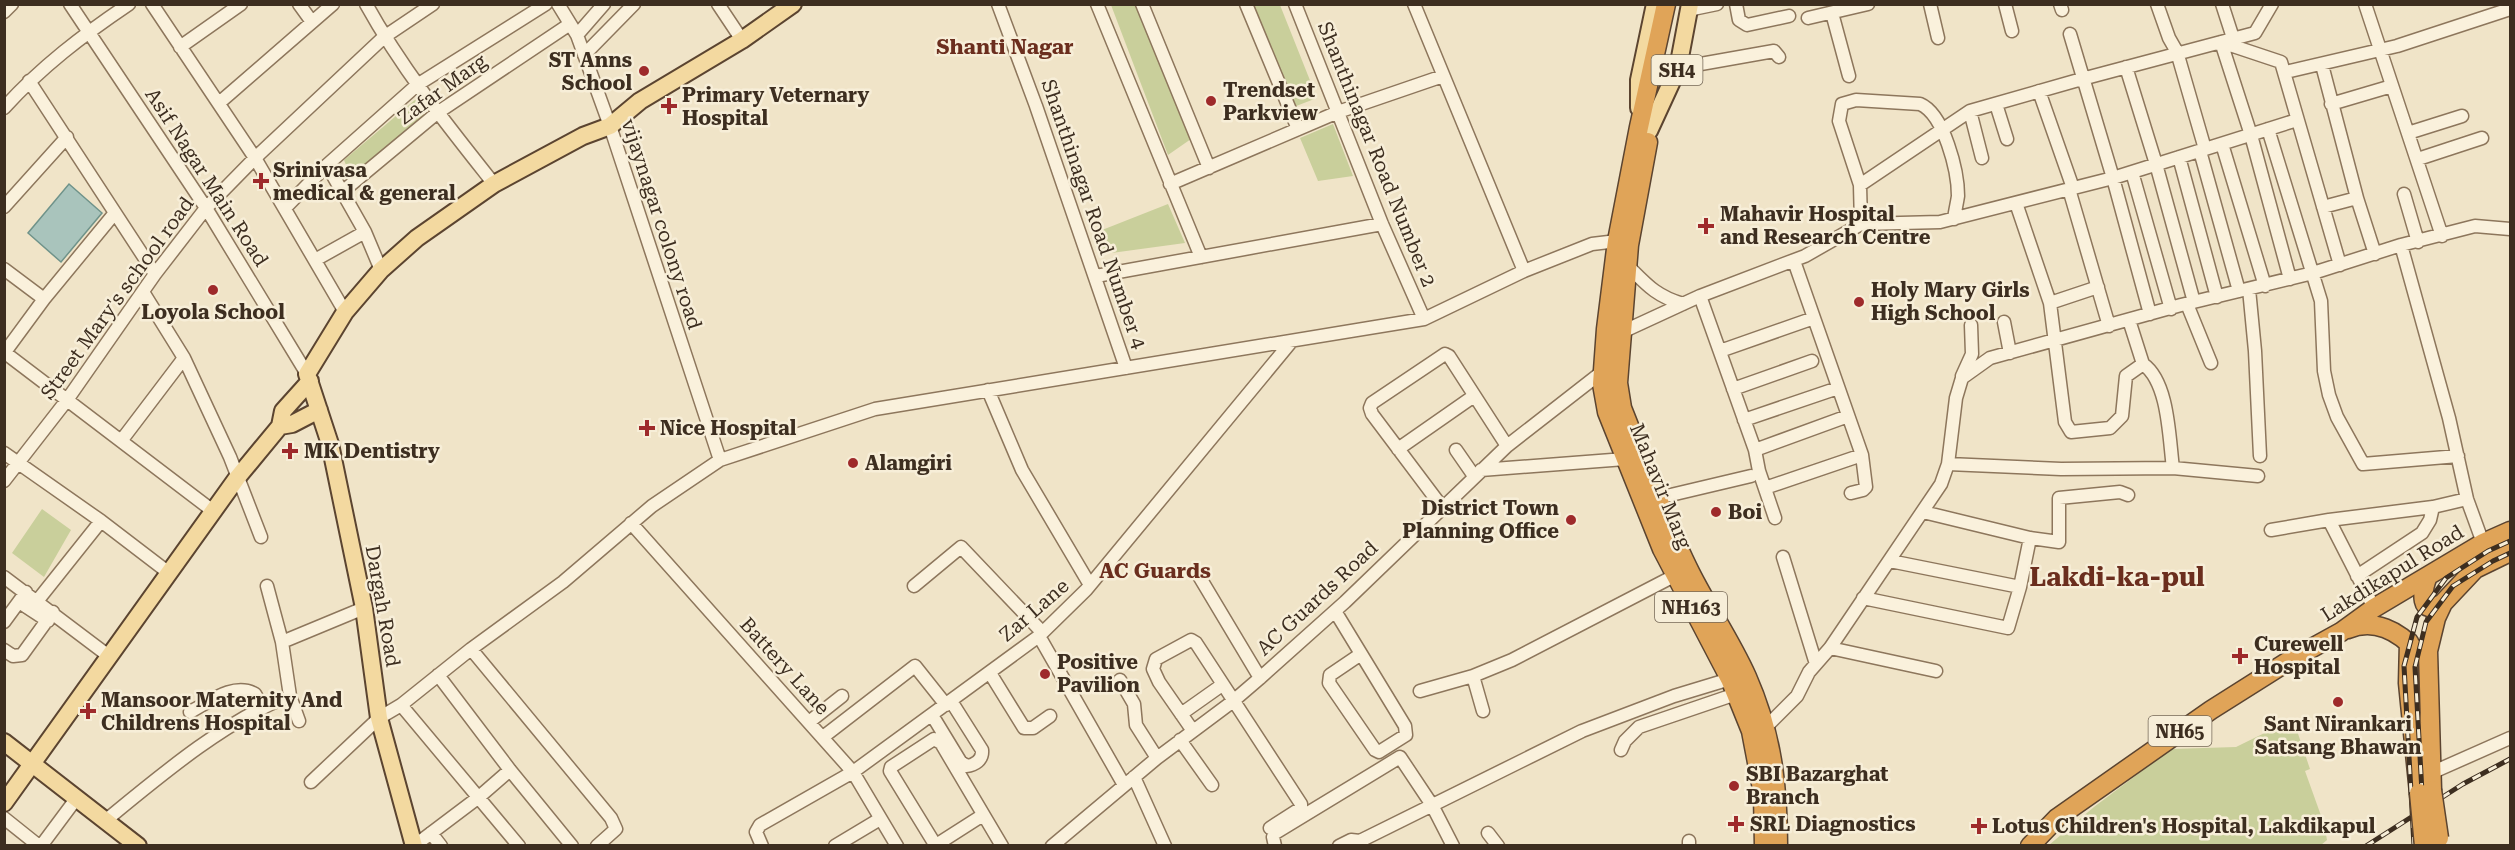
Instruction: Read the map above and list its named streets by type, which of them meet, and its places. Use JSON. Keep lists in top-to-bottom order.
{
  "streets": {
    "highway": [
      "Mahavir Marg",
      "Lakdikapul Road",
      "NH163",
      "NH65"
    ],
    "main road": ["SH4", "Dargah Road"],
    "street": [
      "Zafar Marg",
      "Shanthinagar Road Number 2",
      "Asif Nagar Main Road",
      "Shanthinagar Road Number 4",
      "vijaynagar colony road",
      "Street Mary's school road",
      "AC Guards Road",
      "Zar Lane",
      "Battery Lane"
    ]
  },
  "crossings": [
    ["SH4", "Mahavir Marg"],
    ["SH4", "NH163"],
    ["Zafar Marg", "vijaynagar colony road"],
    ["Asif Nagar Main Road", "Street Mary's school road"],
    ["Asif Nagar Main Road", "Dargah Road"],
    ["Mahavir Marg", "AC Guards Road"],
    ["Mahavir Marg", "NH163"],
    ["Lakdikapul Road", "NH65"],
    ["Zar Lane", "Battery Lane"]
  ],
  "districts": ["Shanti Nagar", "AC Guards", "Lakdi-ka-pul"],
  "places": {
    "other": [
      "ST Anns School",
      "Trendset Parkview",
      "Loyola School",
      "Holy Mary Girls High School",
      "Alamgiri",
      "Boi",
      "District Town Planning Office",
      "Positive Pavilion",
      "Sant Nirankari Satsang Bhawan",
      "SBI Bazarghat Branch"
    ],
    "health": [
      "Primary Veternary Hospital",
      "Srinivasa medical & general",
      "Mahavir Hospital and Research Centre",
      "Nice Hospital",
      "MK Dentistry",
      "Curewell Hospital",
      "Mansoor Maternity And Childrens Hospital",
      "SRL Diagnostics",
      "Lotus Children's Hospital, Lakdikapul"
    ]
  }
}
